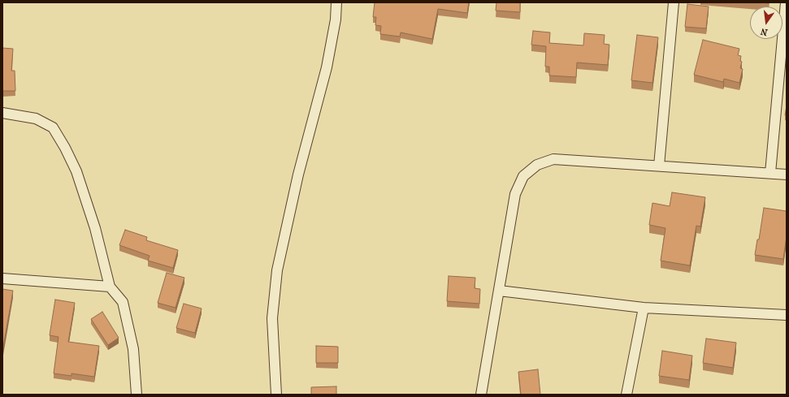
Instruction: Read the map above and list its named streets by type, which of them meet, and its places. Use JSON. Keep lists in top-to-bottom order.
{
  "north": "bottom"
}
